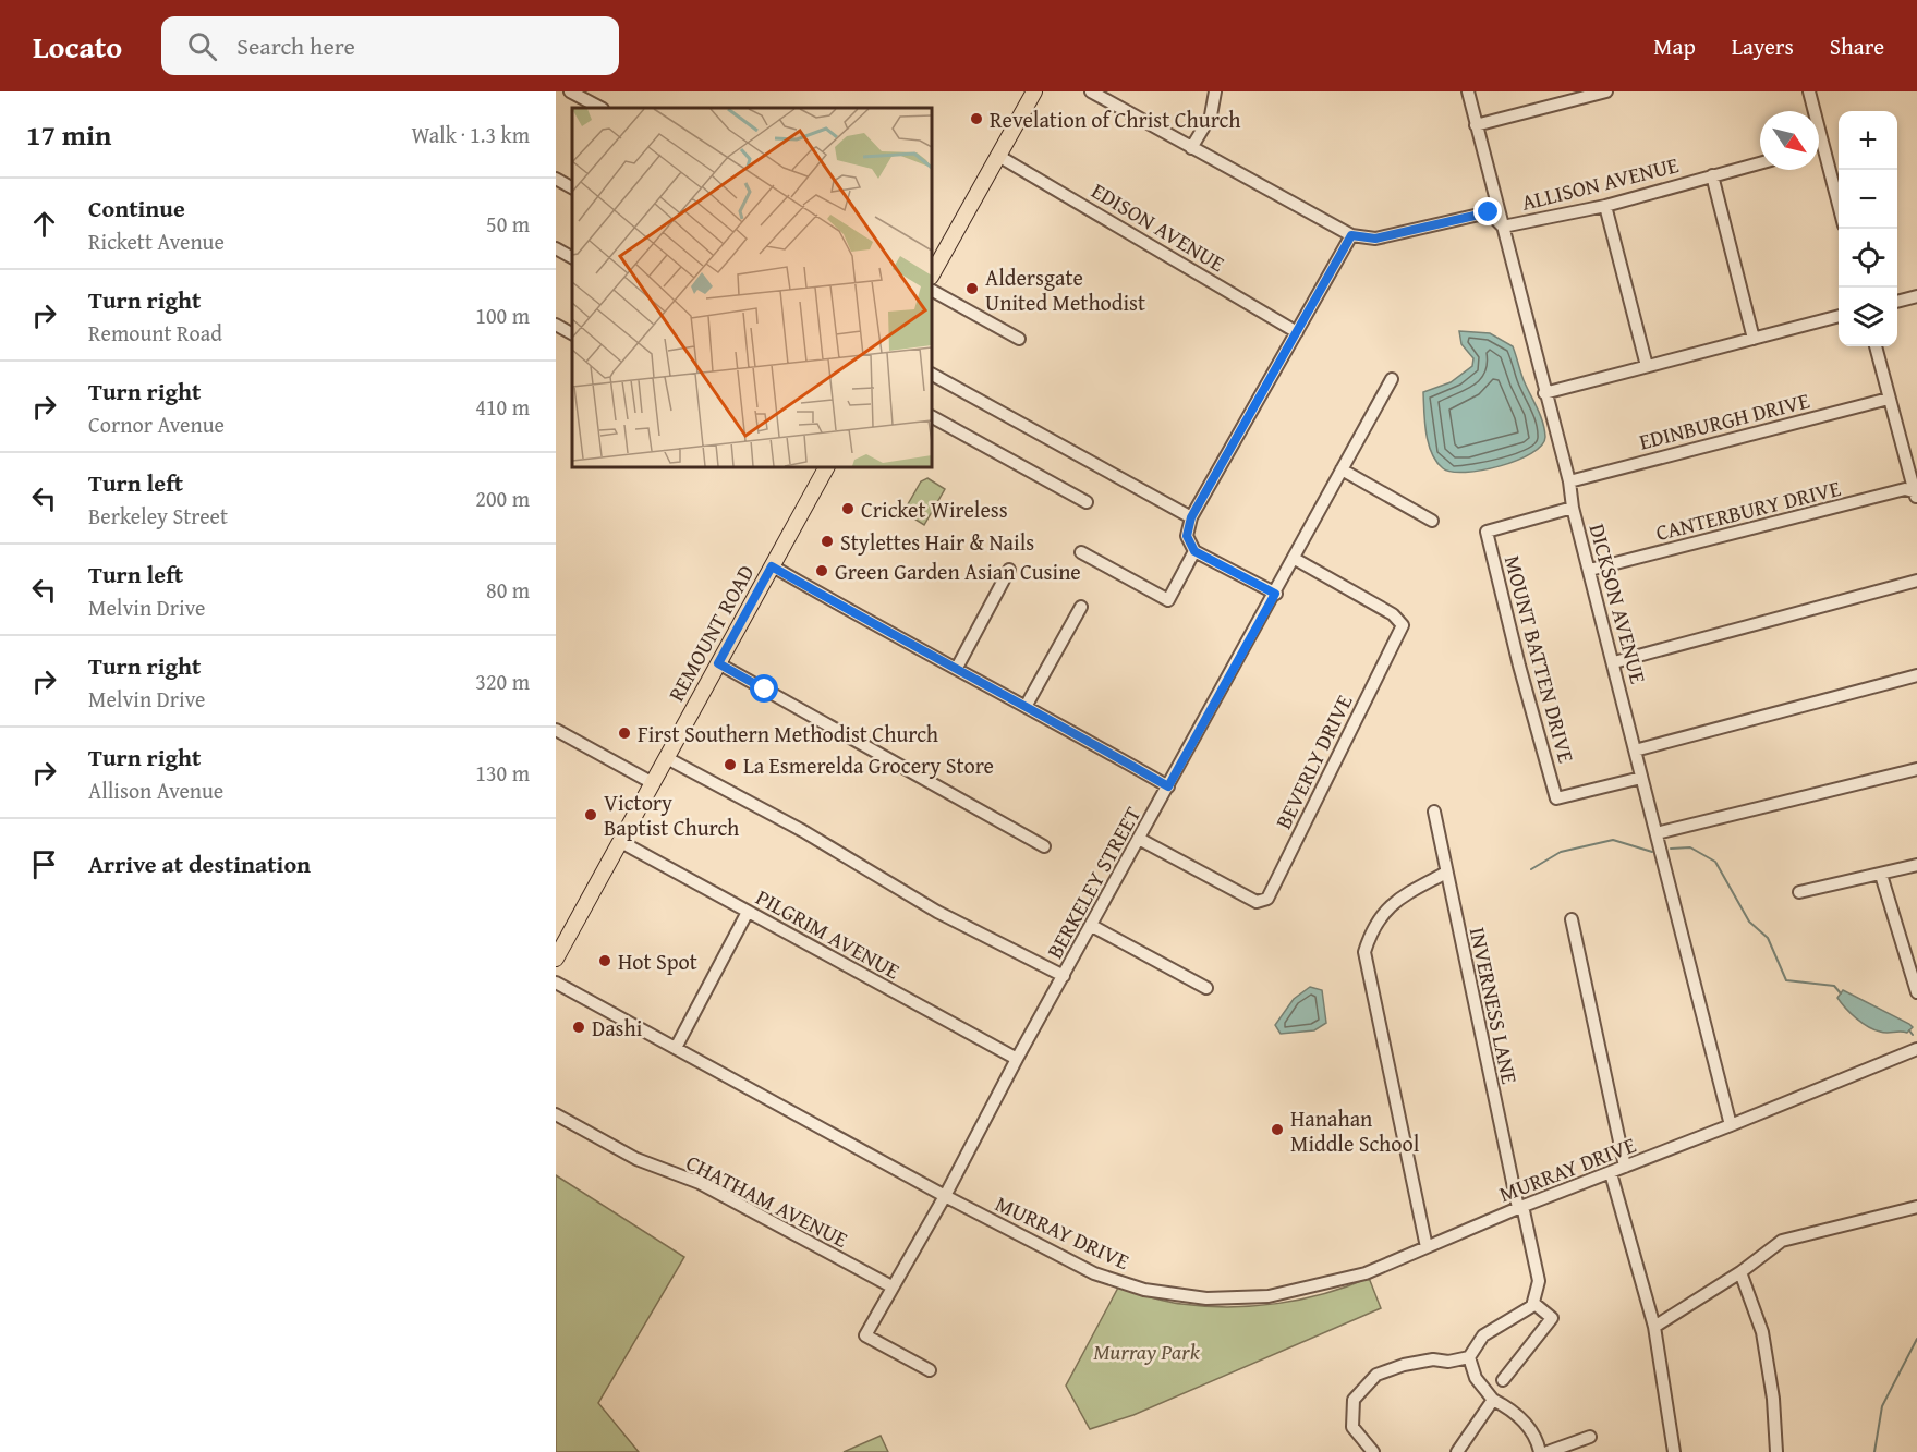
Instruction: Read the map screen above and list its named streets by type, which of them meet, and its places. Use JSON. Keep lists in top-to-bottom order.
{
  "streets": {
    "main road": ["REMOUNT ROAD"],
    "street": [
      "ALLISON AVENUE",
      "EDISON AVENUE",
      "EDINBURGH DRIVE",
      "CANTERBURY DRIVE",
      "DICKSON AVENUE",
      "MOUNT BATTEN DRIVE",
      "BEVERLY DRIVE",
      "BERKELEY STREET",
      "PILGRIM AVENUE",
      "INVERNESS LANE",
      "MURRAY DRIVE",
      "CHATHAM AVENUE"
    ]
  },
  "crossings": [
    ["ALLISON AVENUE", "DICKSON AVENUE"],
    ["EDINBURGH DRIVE", "DICKSON AVENUE"],
    ["CANTERBURY DRIVE", "DICKSON AVENUE"],
    ["DICKSON AVENUE", "MOUNT BATTEN DRIVE"],
    ["DICKSON AVENUE", "MURRAY DRIVE"],
    ["REMOUNT ROAD", "PILGRIM AVENUE"],
    ["BEVERLY DRIVE", "BERKELEY STREET"],
    ["BERKELEY STREET", "PILGRIM AVENUE"],
    ["BERKELEY STREET", "MURRAY DRIVE"],
    ["BERKELEY STREET", "CHATHAM AVENUE"],
    ["INVERNESS LANE", "MURRAY DRIVE"]
  ],
  "parks": ["Murray Park"],
  "places": [
    "Revelation of Christ Church",
    "Aldersgate United Methodist",
    "Cricket Wireless",
    "Stylettes Hair & Nails",
    "Green Garden Asian Cusine",
    "First Southern Methodist Church",
    "La Esmerelda Grocery Store",
    "Victory Baptist Church",
    "Hot Spot",
    "Dashi",
    "Hanahan Middle School"
  ],
  "north": "bottom right",
  "page": {
    "header": "Locato",
    "search": "Search here",
    "nav": ["Map", "Layers", "Share"],
    "heading": ["17 min", "Walk · 1.3 km"],
    "map_buttons": ["+", "−"],
    "list": [
      ["Continue", "Rickett Avenue", "50 m"],
      ["Turn right", "Remount Road", "100 m"],
      ["Turn right", "Cornor Avenue", "410 m"],
      ["Turn left", "Berkeley Street", "200 m"],
      ["Turn left", "Melvin Drive", "80 m"],
      ["Turn right", "Melvin Drive", "320 m"],
      ["Turn right", "Allison Avenue", "130 m"],
      "Arrive at destination"
    ]
  }
}
